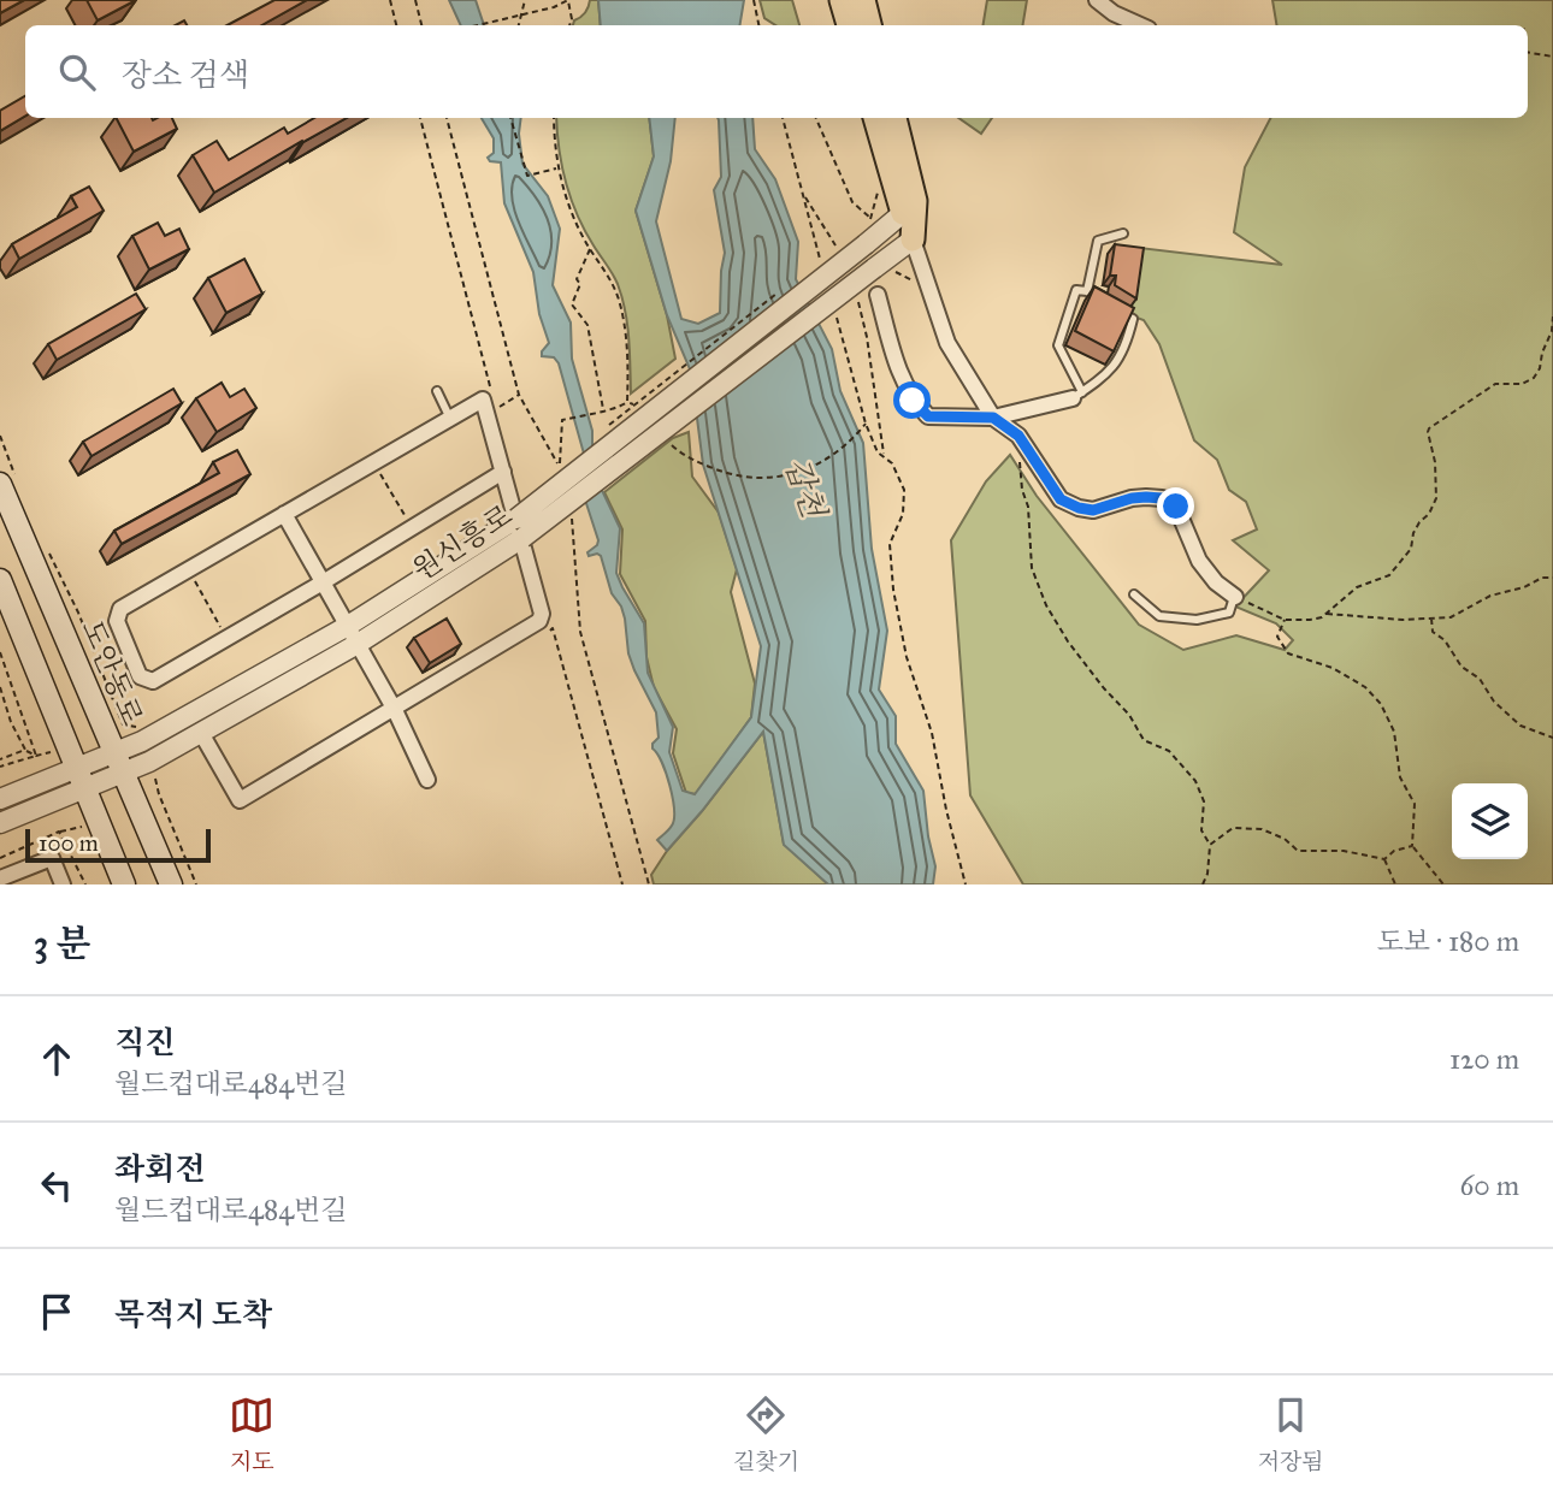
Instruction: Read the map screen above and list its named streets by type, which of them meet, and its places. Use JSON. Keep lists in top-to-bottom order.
{
  "streets": {
    "main road": ["도안동로"],
    "street": ["원신흥로"]
  },
  "crossings": [
    ["원신흥로", "도안동로"]
  ],
  "water": ["갑천"],
  "scale_bar": "100 m",
  "page": {
    "search": "장소 검색",
    "scale": "100 m",
    "heading": ["3 분", "도보 · 180 m"],
    "list": [
      ["직진", "월드컵대로484번길", "120 m"],
      ["좌회전", "월드컵대로484번길", "60 m"],
      "목적지 도착"
    ],
    "nav": ["지도", "길찾기", "저장됨"]
  }
}
